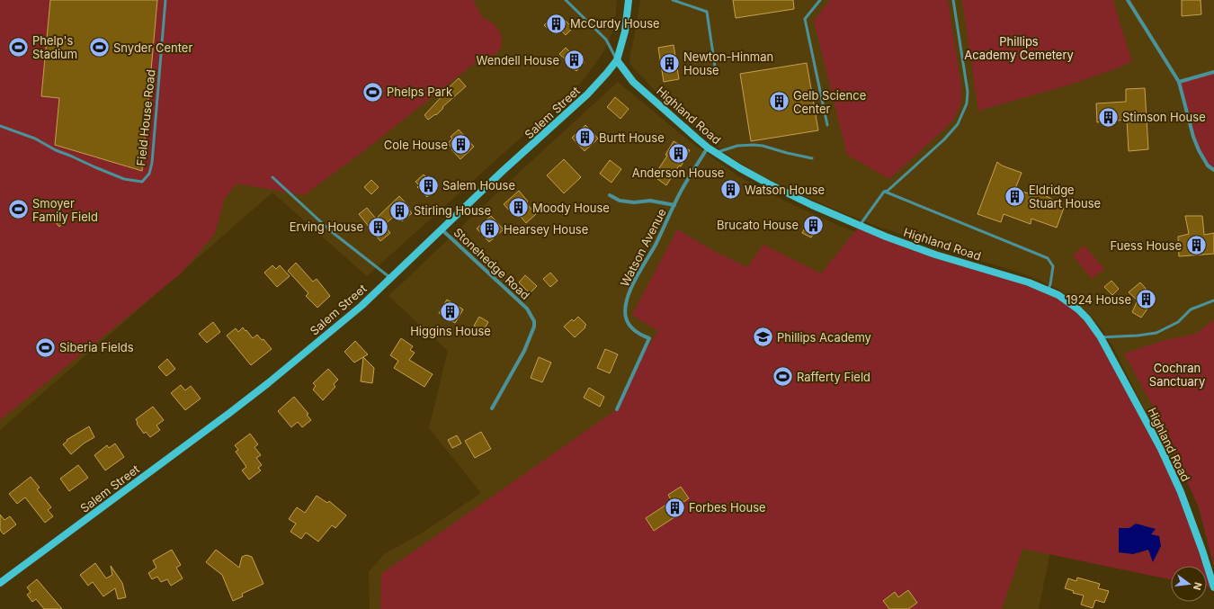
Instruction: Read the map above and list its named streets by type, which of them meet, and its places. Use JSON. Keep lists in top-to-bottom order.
{
  "streets": {
    "street": [
      "Salem Street",
      "Highland Road",
      "Watson Avenue",
      "Stonehedge Road"
    ],
    "lane": ["Field House Road"]
  },
  "crossings": [
    ["Salem Street", "Highland Road"],
    ["Salem Street", "Stonehedge Road"],
    ["Highland Road", "Watson Avenue"]
  ],
  "parks": ["Phillips Academy Cemetery", "Cochran Sanctuary"],
  "places": {
    "building": [
      "McCurdy House",
      "Wendell House",
      "Newton-Hinman House",
      "Gelb Science Center",
      "Stimson House",
      "Burtt House",
      "Cole House",
      "Anderson House",
      "Salem House",
      "Watson House",
      "Eldridge Stuart House",
      "Moody House",
      "Stirling House",
      "Brucato House",
      "Erving House",
      "Hearsey House",
      "Fuess House",
      "1924 House",
      "Higgins House",
      "Forbes House"
    ],
    "sports": [
      "Phelp's Stadium",
      "Snyder Center",
      "Phelps Park",
      "Smoyer Family Field",
      "Siberia Fields",
      "Rafferty Field"
    ],
    "school or university": ["Phillips Academy"]
  },
  "north": "right"
}
